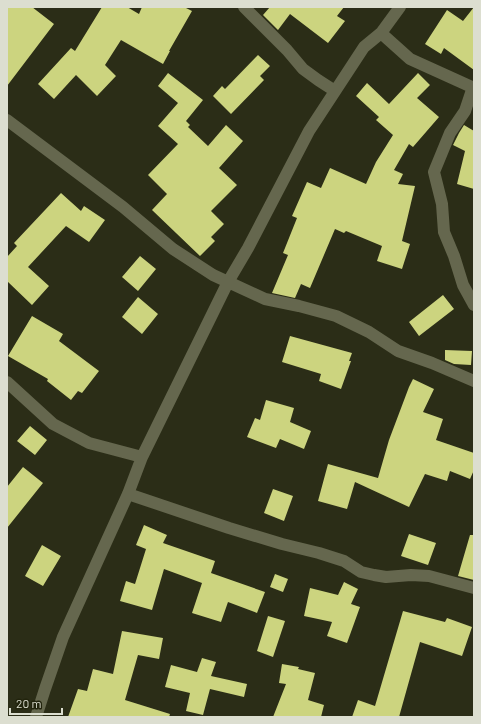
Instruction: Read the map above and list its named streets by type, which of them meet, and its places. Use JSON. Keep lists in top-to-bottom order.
{
  "scale_bar": "20 m"
}
